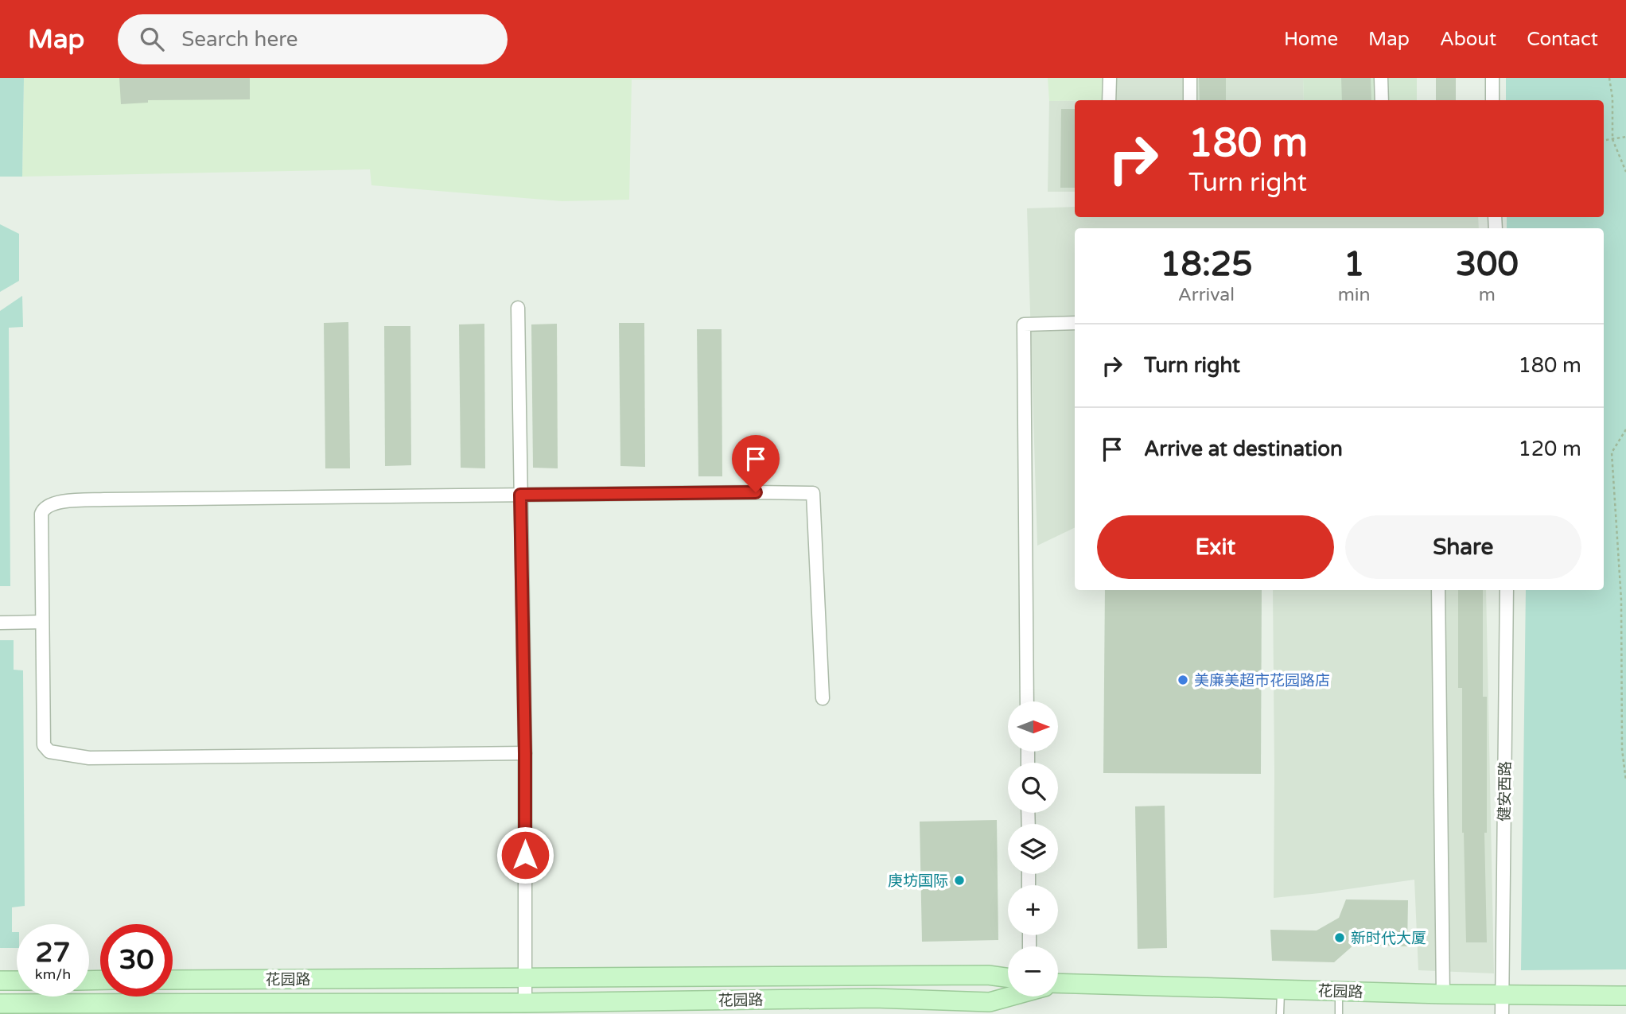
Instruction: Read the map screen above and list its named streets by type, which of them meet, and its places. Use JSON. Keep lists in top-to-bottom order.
{
  "streets": {
    "street": ["健安西路", "花园路"]
  },
  "crossings": [
    ["健安西路", "花园路"]
  ],
  "places": ["美廉美超市花园路店", "庚坊国际", "新时代大厦"],
  "north": "right",
  "page": {
    "header": "Map",
    "search": "Search here",
    "nav": [
      "Home",
      "Map",
      "About",
      "Contact"
    ],
    "turn": ["180 m", "Turn right"],
    "eta": [
      "18:25",
      "Arrival",
      "1",
      "min",
      "300",
      "m"
    ],
    "list": [
      {
        "name": "Turn right",
        "value": "180 m"
      },
      {
        "name": "Arrive at destination",
        "value": "120 m"
      }
    ],
    "buttons": ["Exit", "Share"],
    "map_buttons": ["+", "−"],
    "speed": "27 km/h",
    "limit": "30"
  }
}
